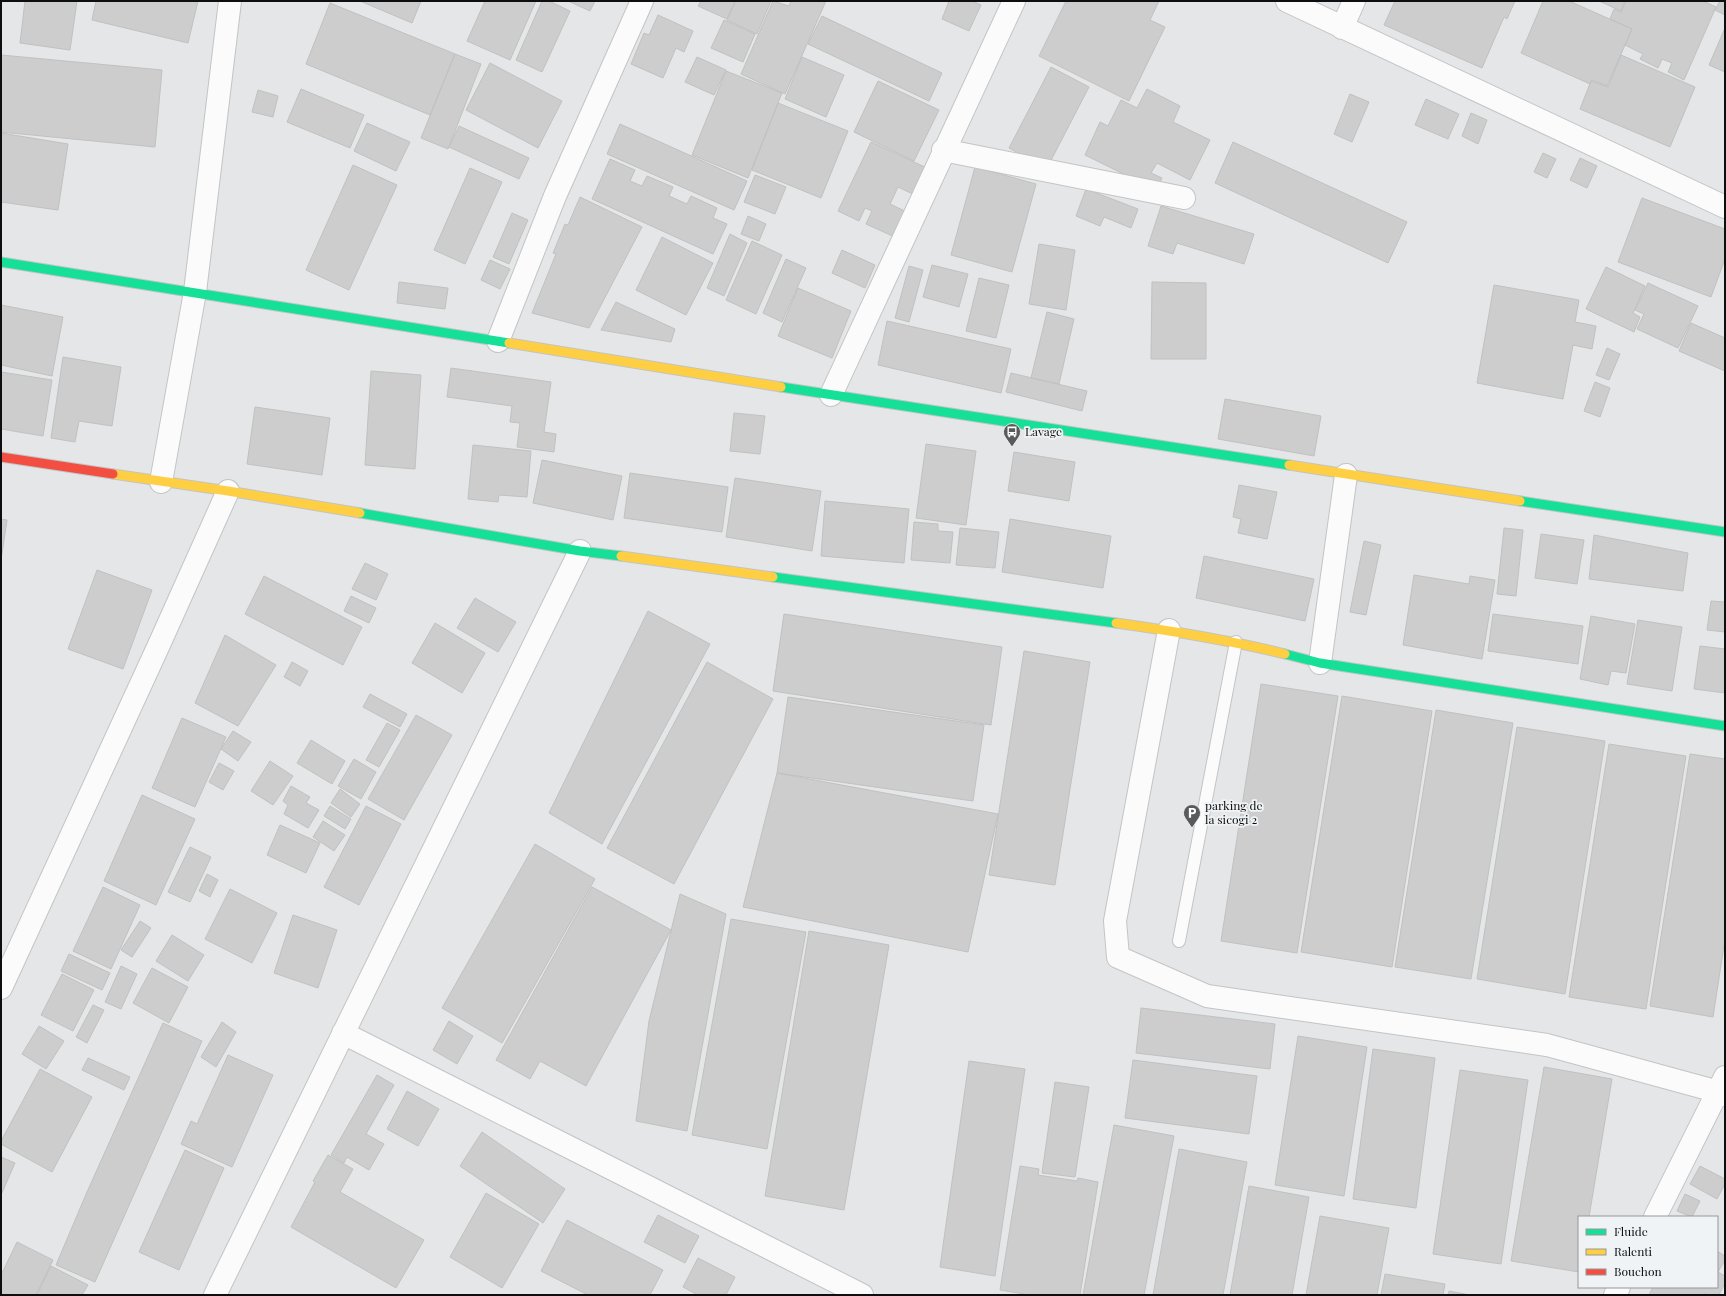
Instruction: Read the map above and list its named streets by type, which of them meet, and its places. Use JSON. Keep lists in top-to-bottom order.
{
  "places": {
    "bus stop": ["Lavage"],
    "parking": ["parking de la sicogi 2"]
  },
  "legend": ["Fluide", "Ralenti", "Bouchon"]
}
